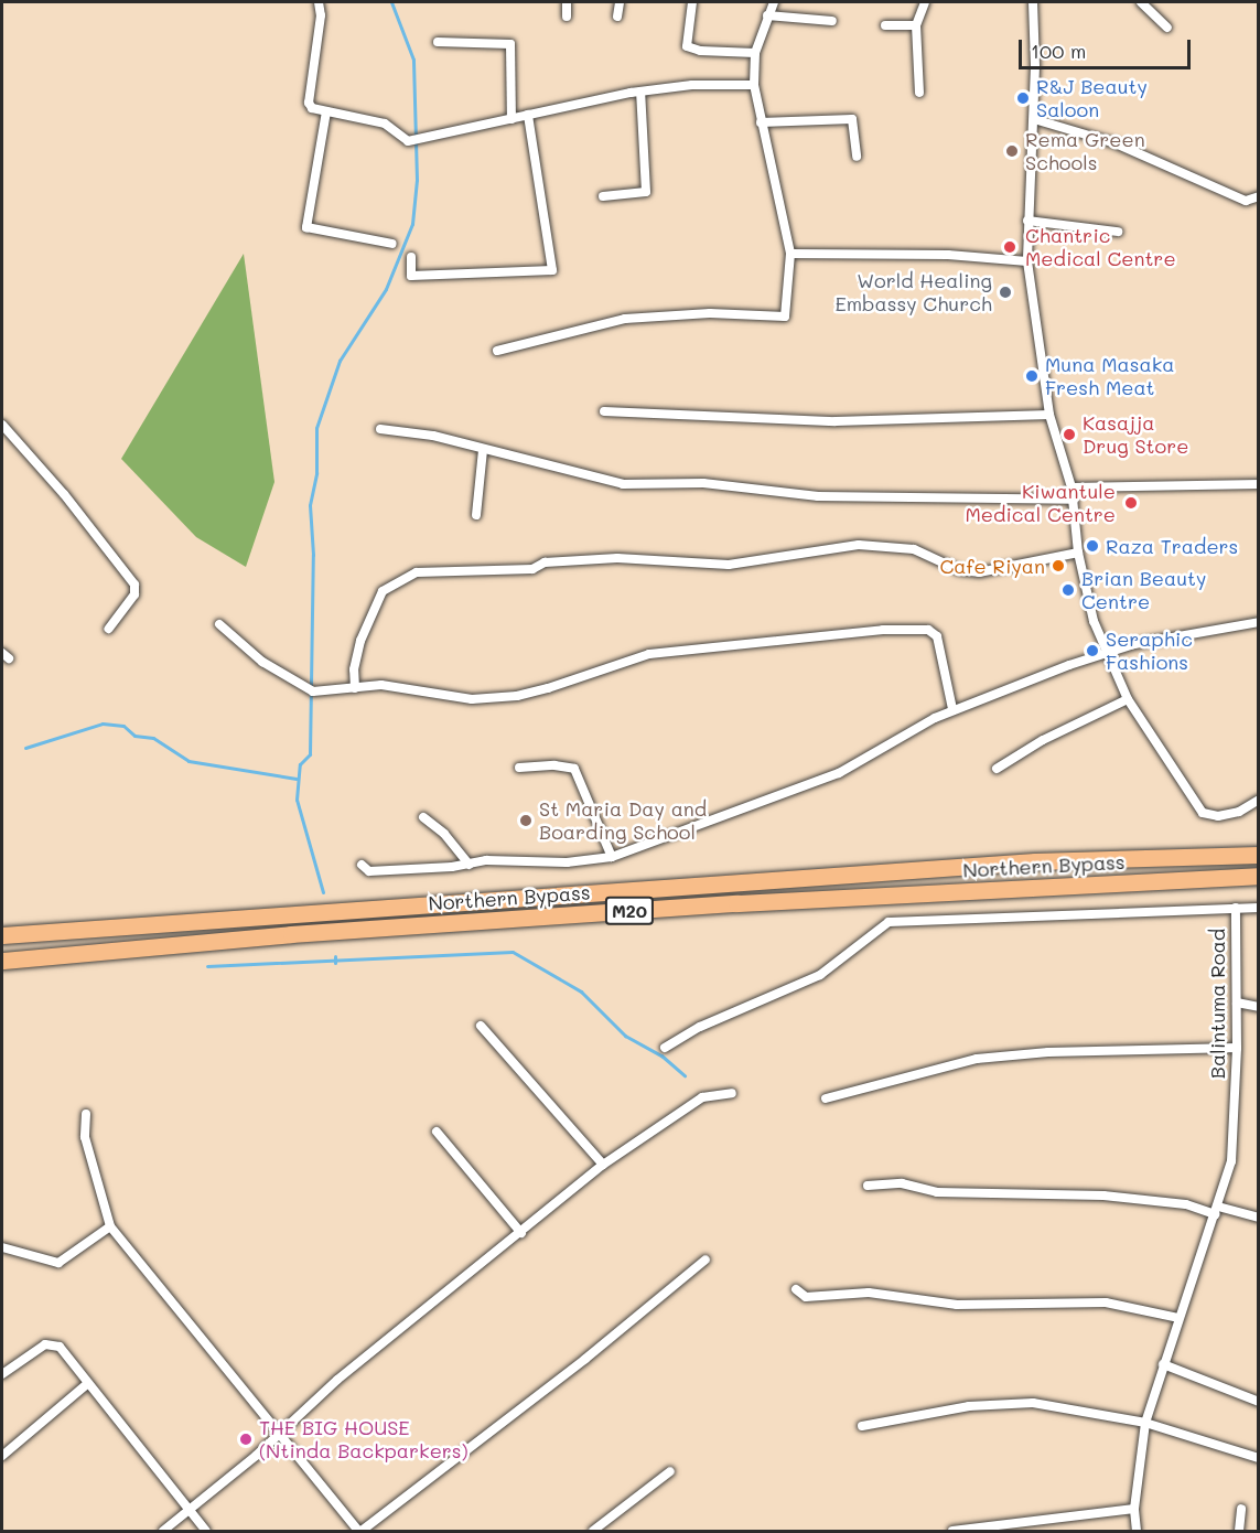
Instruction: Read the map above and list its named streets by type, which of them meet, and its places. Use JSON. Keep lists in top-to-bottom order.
{
  "streets": {
    "highway": ["Northern Bypass", "M20"],
    "street": ["Balintuma Road"]
  },
  "places": [
    "R&J Beauty Saloon",
    "Rema Green Schools",
    "Chantric Medical Centre",
    "World Healing Embassy Church",
    "Muna Masaka Fresh Meat",
    "Kasajja Drug Store",
    "Kiwantule Medical Centre",
    "Raza Traders",
    "Cafe Riyan",
    "Brian Beauty Centre",
    "Seraphic Fashions",
    "St Maria Day and Boarding School",
    "THE BIG HOUSE (Ntinda Backparkers)"
  ],
  "scale_bar": "100 m"
}
